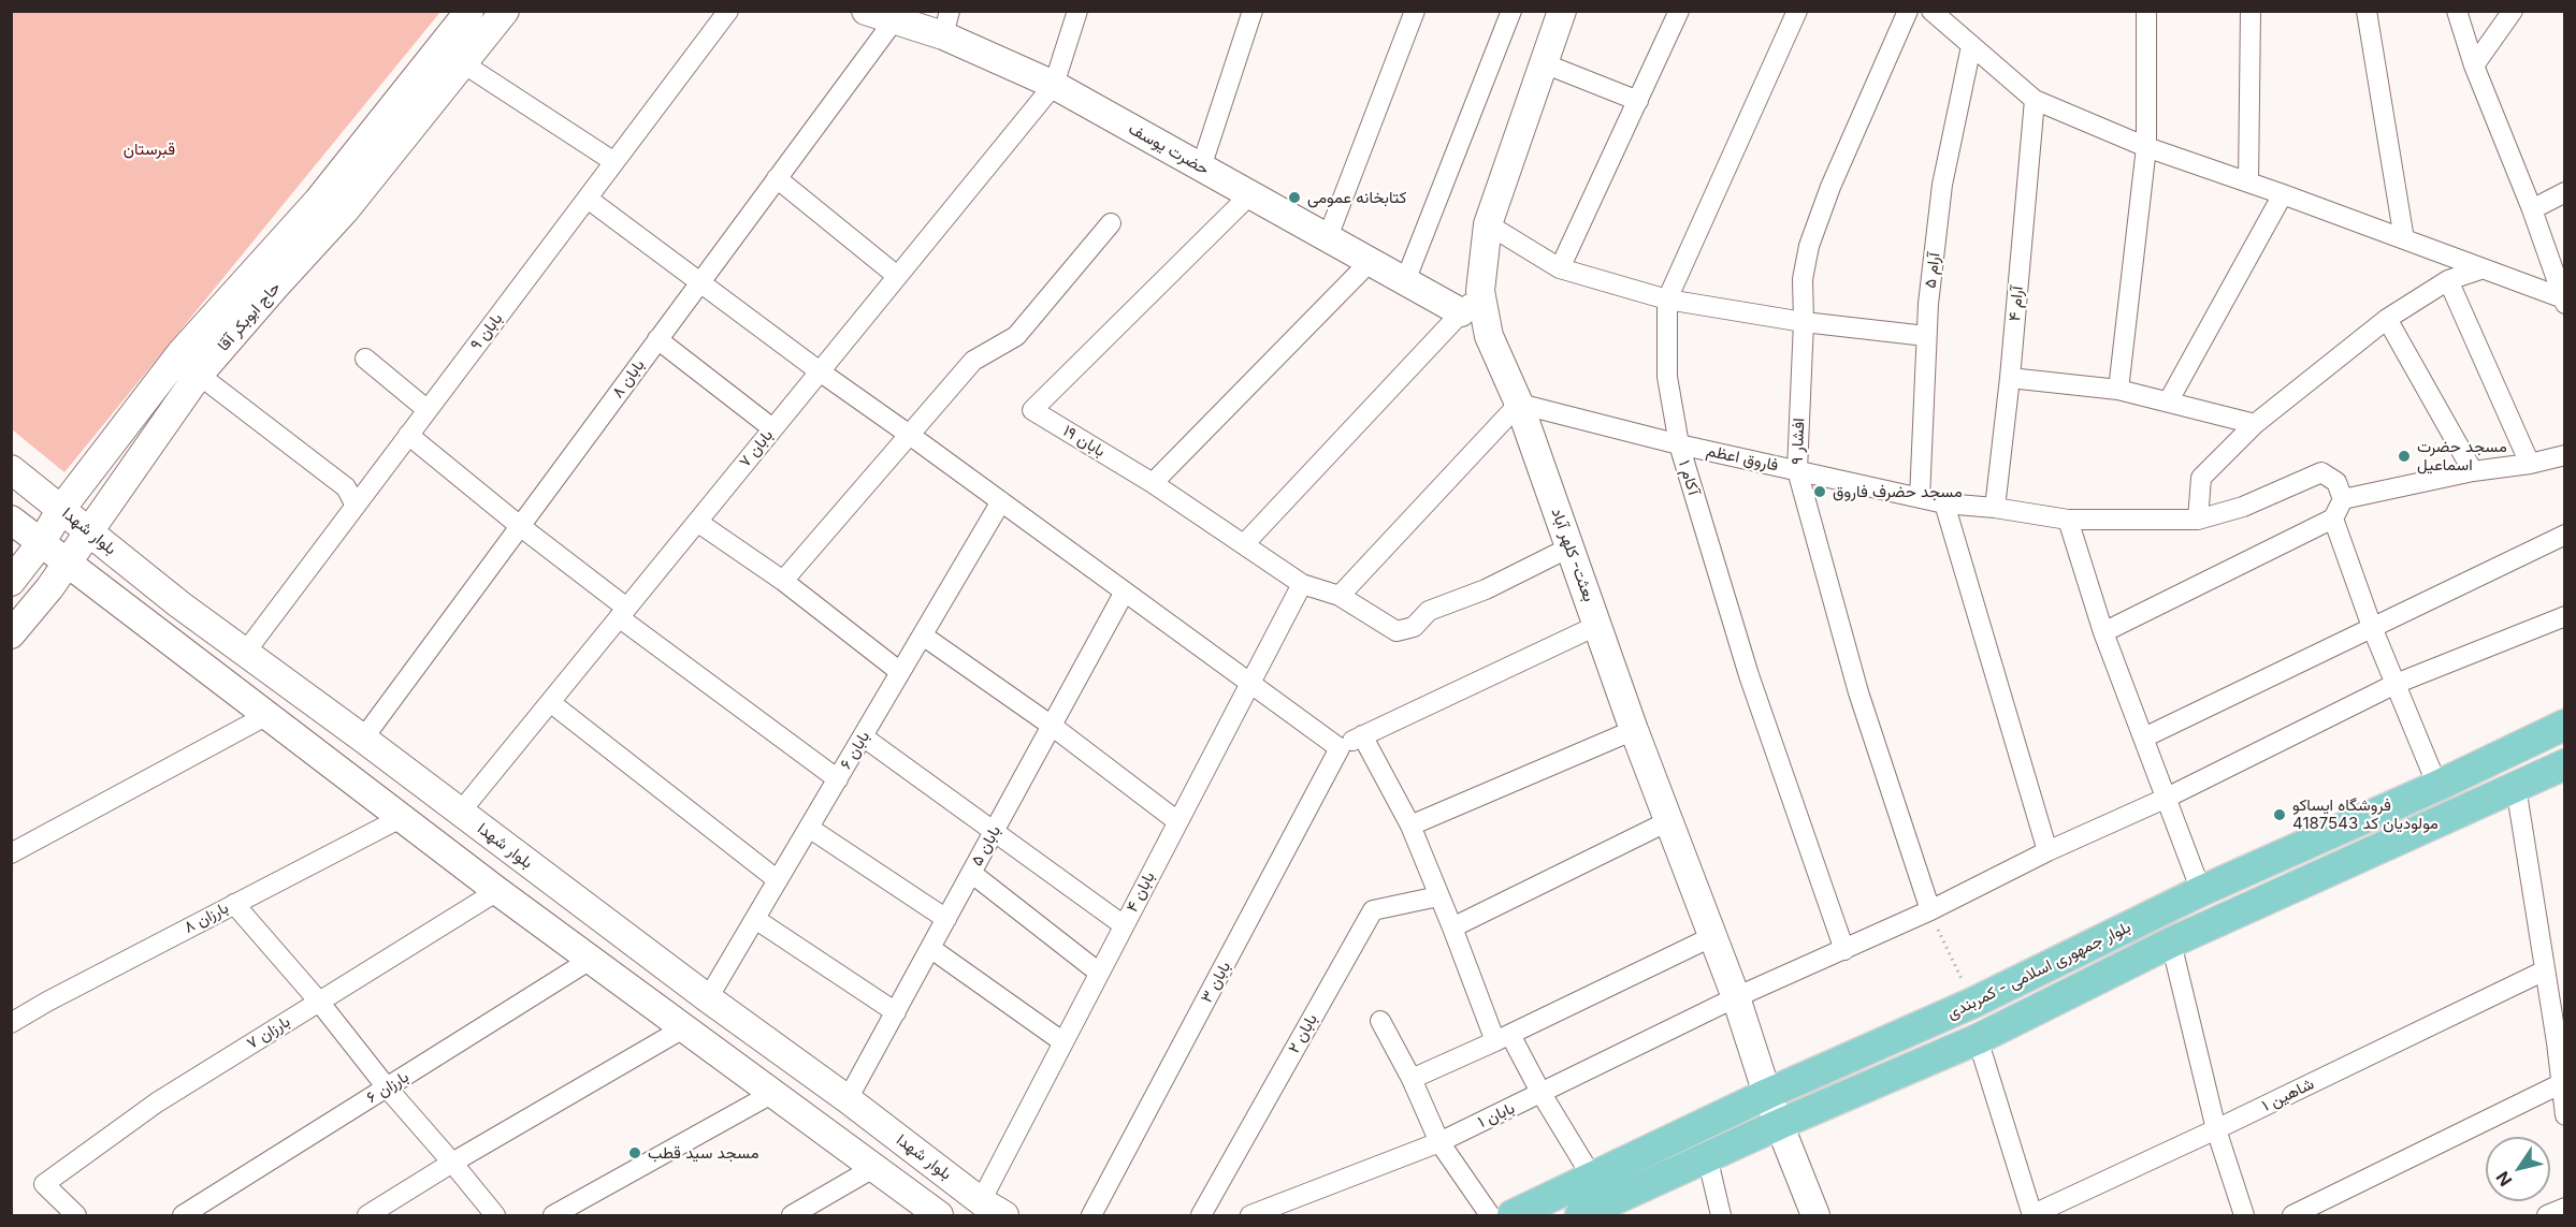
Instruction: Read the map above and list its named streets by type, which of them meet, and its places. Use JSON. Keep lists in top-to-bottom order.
{
  "streets": {
    "main road": [
      "حضرت یوسف",
      "حاج ابوبکر آقا",
      "بلوار شهدا",
      "بعثت- کلهر آباد",
      "بلوار جمهوری اسلامی - کمربندی"
    ],
    "street": [
      "آرام ۵",
      "آرام ۴",
      "بابان ۹",
      "بابان ۸",
      "بابان ۱۹",
      "افشار ۹",
      "بابان ۷",
      "فاروق اعظم",
      "آکام ۱",
      "بابان ۶",
      "بابان ۵",
      "بابان ۴",
      "بارزان ۸",
      "بابان ۳",
      "بارزان ۷",
      "بابان ۲",
      "بارزان ۶",
      "شاهین ۱",
      "بابان ۱"
    ]
  },
  "crossings": [
    ["حضرت یوسف", "بابان ۸"],
    ["حضرت یوسف", "بابان ۱۹"],
    ["حضرت یوسف", "بابان ۷"],
    ["آرام ۵", "فاروق اعظم"],
    ["آرام ۴", "فاروق اعظم"],
    ["حاج ابوبکر آقا", "بلوار شهدا"],
    ["بابان ۹", "بلوار شهدا"],
    ["بابان ۸", "بلوار شهدا"],
    ["بابان ۱۹", "بعثت- کلهر آباد"],
    ["بابان ۱۹", "بابان ۴"],
    ["افشار ۹", "فاروق اعظم"],
    ["افشار ۹", "بابان ۱"],
    ["بابان ۷", "بلوار شهدا"],
    ["فاروق اعظم", "آکام ۱"],
    ["فاروق اعظم", "بعثت- کلهر آباد"],
    ["آکام ۱", "بابان ۱"],
    ["بلوار شهدا", "بابان ۶"],
    ["بلوار شهدا", "بابان ۵"],
    ["بلوار شهدا", "بابان ۴"],
    ["بعثت- کلهر آباد", "بلوار جمهوری اسلامی - کمربندی"],
    ["بعثت- کلهر آباد", "بابان ۱"]
  ],
  "parks": ["قبرستان"],
  "places": [
    "کتابخانه عمومی",
    "مسجد حضرت اسماعیل",
    "مسجد حضرف فاروق",
    "فروشگاە ایساکو مولودیان کد 4187543",
    "مسجد سید قطب"
  ],
  "north": "bottom left"
}
